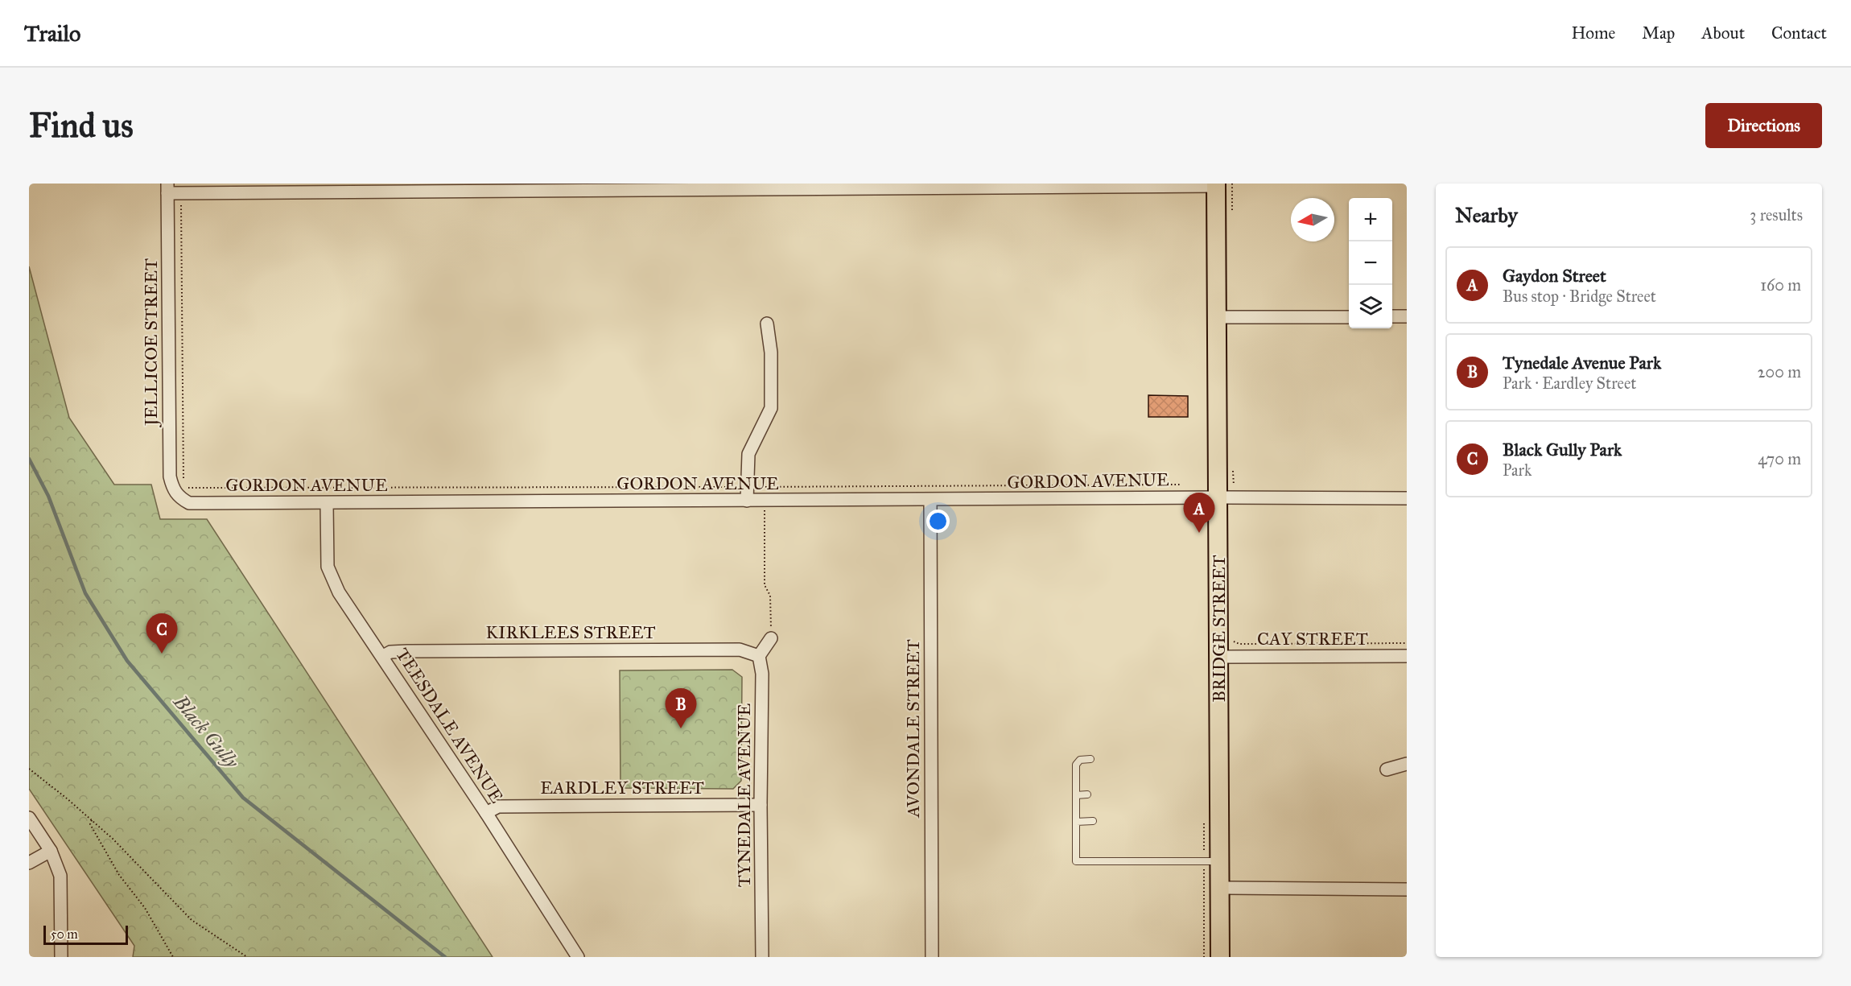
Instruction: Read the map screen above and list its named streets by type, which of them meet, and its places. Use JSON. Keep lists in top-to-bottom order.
{
  "streets": {
    "main road": ["BRIDGE STREET"],
    "street": [
      "JELLICOE STREET",
      "GORDON AVENUE",
      "KIRKLEES STREET",
      "CAY STREET",
      "TEESDALE AVENUE",
      "AVONDALE STREET",
      "EARDLEY STREET",
      "TYNEDALE AVENUE"
    ]
  },
  "crossings": [
    ["JELLICOE STREET", "GORDON AVENUE"],
    ["GORDON AVENUE", "BRIDGE STREET"],
    ["GORDON AVENUE", "TEESDALE AVENUE"],
    ["GORDON AVENUE", "AVONDALE STREET"],
    ["BRIDGE STREET", "CAY STREET"],
    ["KIRKLEES STREET", "TEESDALE AVENUE"],
    ["KIRKLEES STREET", "TYNEDALE AVENUE"],
    ["TEESDALE AVENUE", "EARDLEY STREET"],
    ["EARDLEY STREET", "TYNEDALE AVENUE"]
  ],
  "water": ["Black Gully"],
  "scale_bar": "50 m",
  "north": "left",
  "page": {
    "header": "Trailo",
    "nav": [
      "Home",
      "Map",
      "About",
      "Contact"
    ],
    "buttons": "Directions",
    "title": "Find us",
    "heading": ["Nearby", "3 results"],
    "map_buttons": ["+", "−"],
    "list": [
      {
        "mark": "A",
        "name": "Gaydon Street",
        "note": "Bus stop · Bridge Street",
        "value": "160 m"
      },
      {
        "mark": "B",
        "name": "Tynedale Avenue Park",
        "note": "Park · Eardley Street",
        "value": "200 m"
      },
      {
        "mark": "C",
        "name": "Black Gully Park",
        "note": "Park",
        "value": "470 m"
      }
    ],
    "pins": ["A", "C", "B"],
    "scale": "50 m"
  }
}
